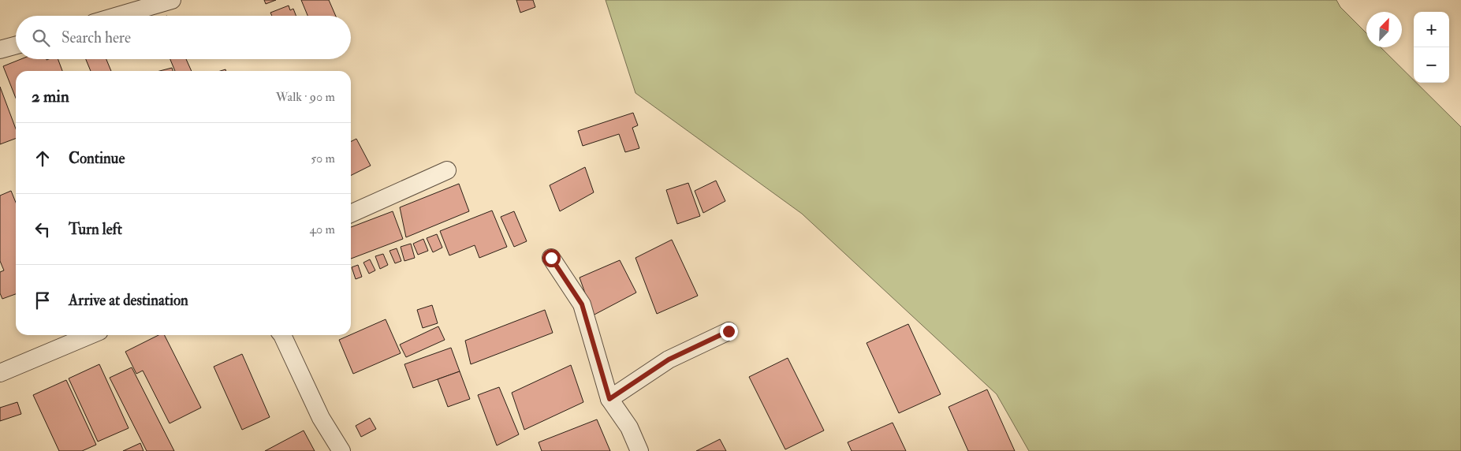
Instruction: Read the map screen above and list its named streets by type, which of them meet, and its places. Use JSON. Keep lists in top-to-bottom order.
{
  "north": "top right",
  "page": {
    "map_buttons": ["+", "−"],
    "search": "Search here",
    "heading": ["2 min", "Walk · 90 m"],
    "list": [
      ["Continue", "50 m"],
      ["Turn left", "40 m"],
      "Arrive at destination"
    ]
  }
}
